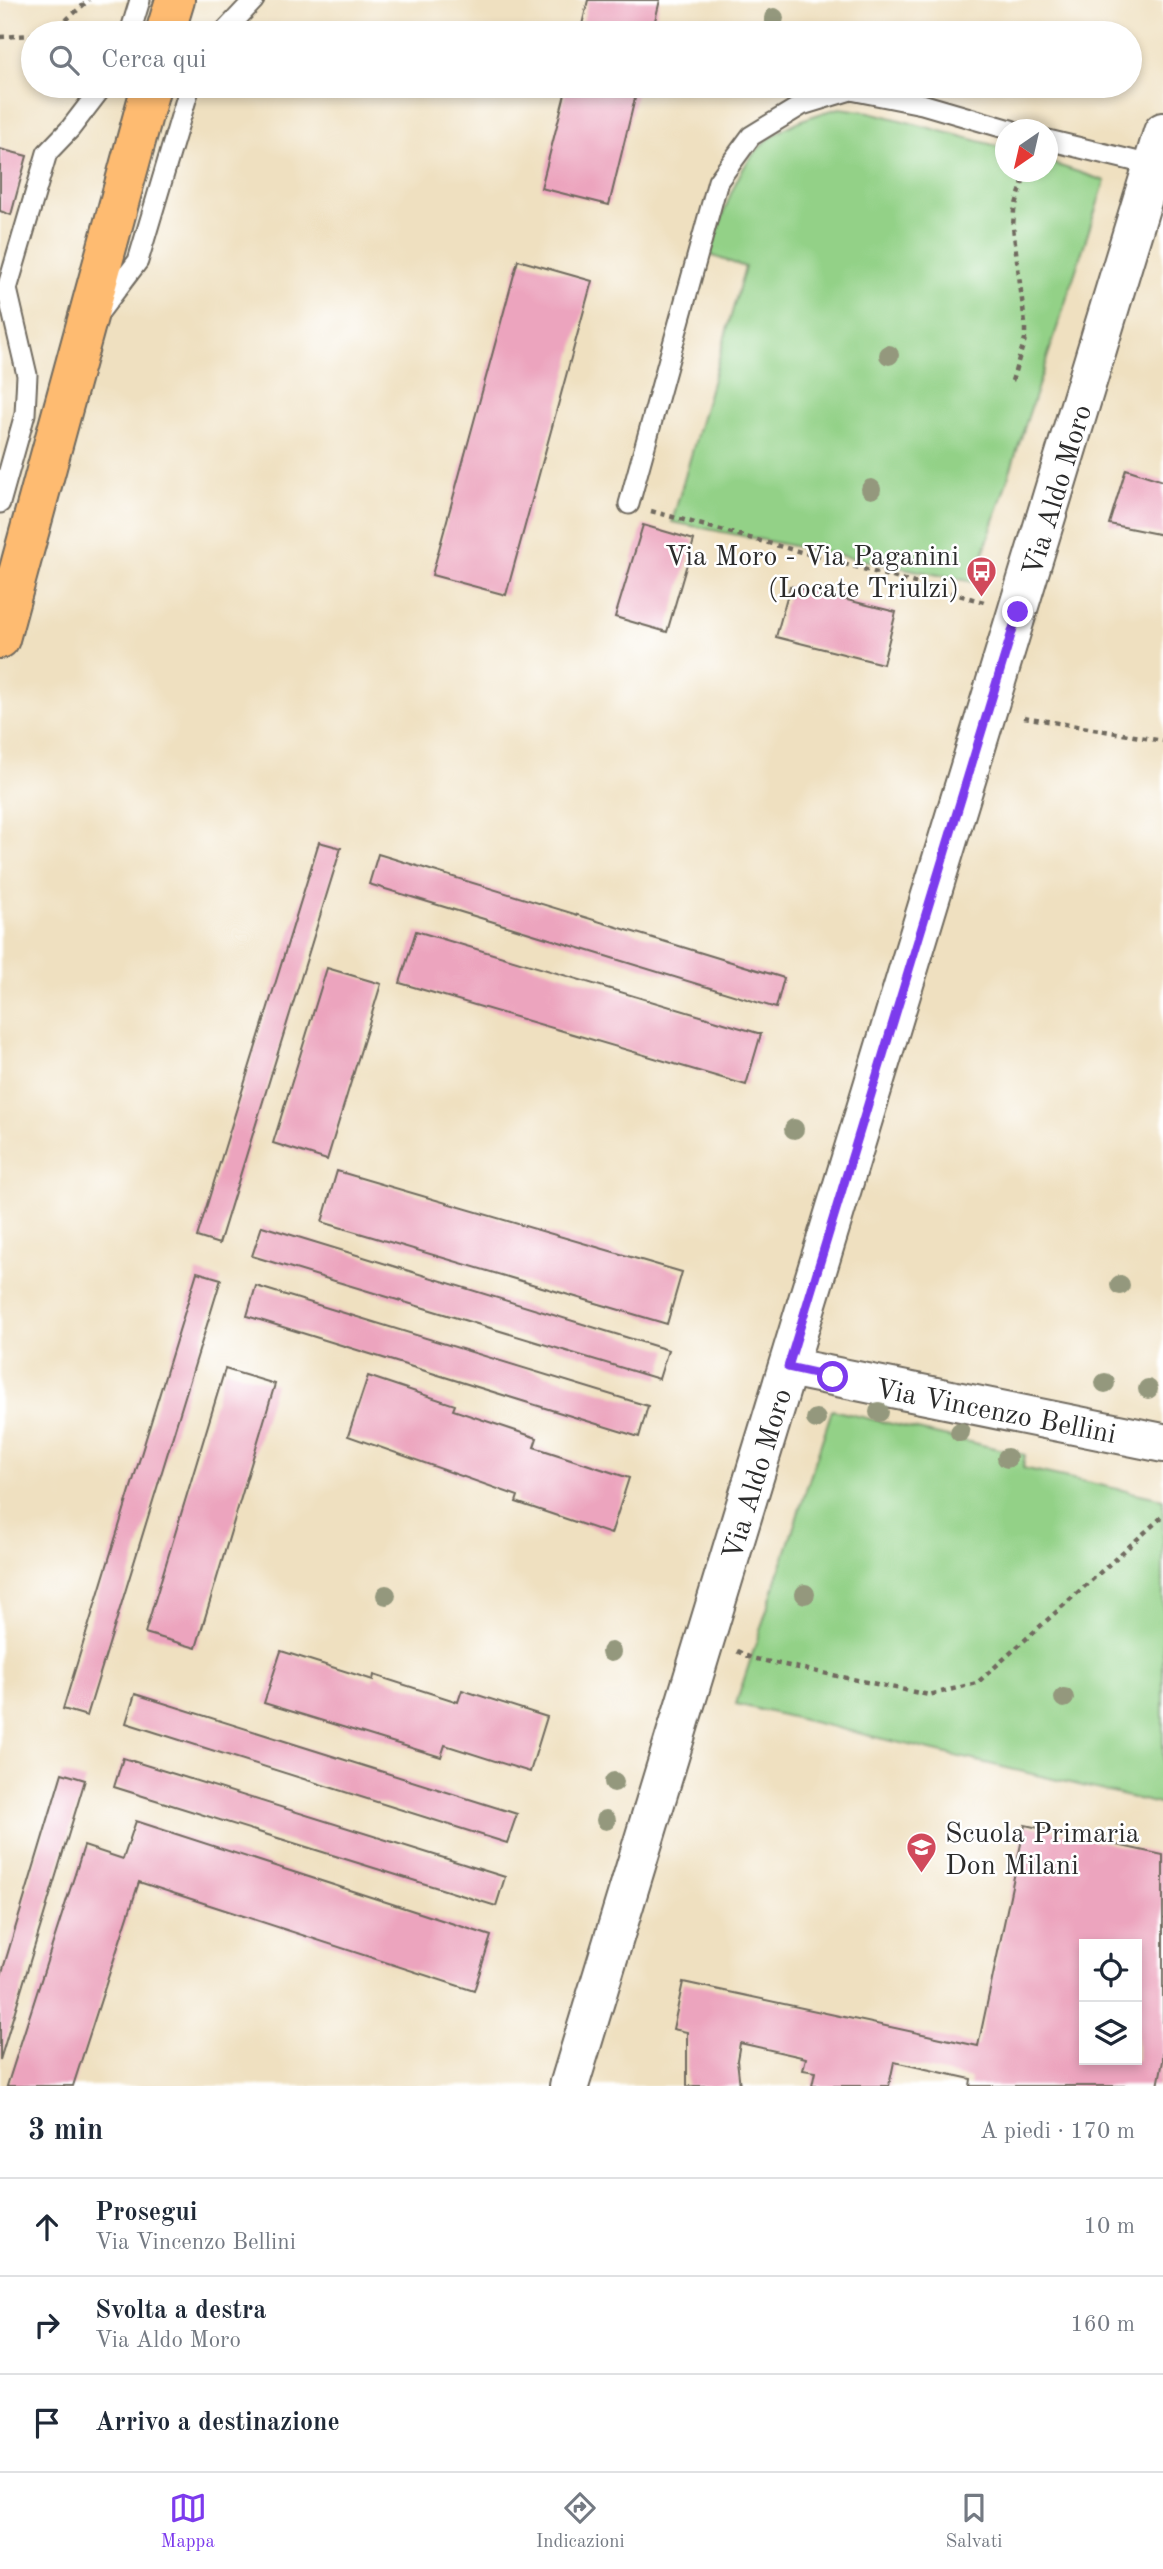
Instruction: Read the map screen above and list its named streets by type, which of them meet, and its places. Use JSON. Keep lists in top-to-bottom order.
{
  "streets": {
    "street": ["Via Aldo Moro", "Via Vincenzo Bellini"]
  },
  "crossings": [
    ["Via Aldo Moro", "Via Vincenzo Bellini"]
  ],
  "places": {
    "bus stop": ["Via Moro - Via Paganini (Locate Triulzi)"],
    "school or university": ["Scuola Primaria Don Milani"]
  },
  "north": "bottom left",
  "page": {
    "search": "Cerca qui",
    "heading": ["3 min", "A piedi · 170 m"],
    "list": [
      ["Prosegui", "Via Vincenzo Bellini", "10 m"],
      ["Svolta a destra", "Via Aldo Moro", "160 m"],
      "Arrivo a destinazione"
    ],
    "nav": ["Mappa", "Indicazioni", "Salvati"]
  }
}
